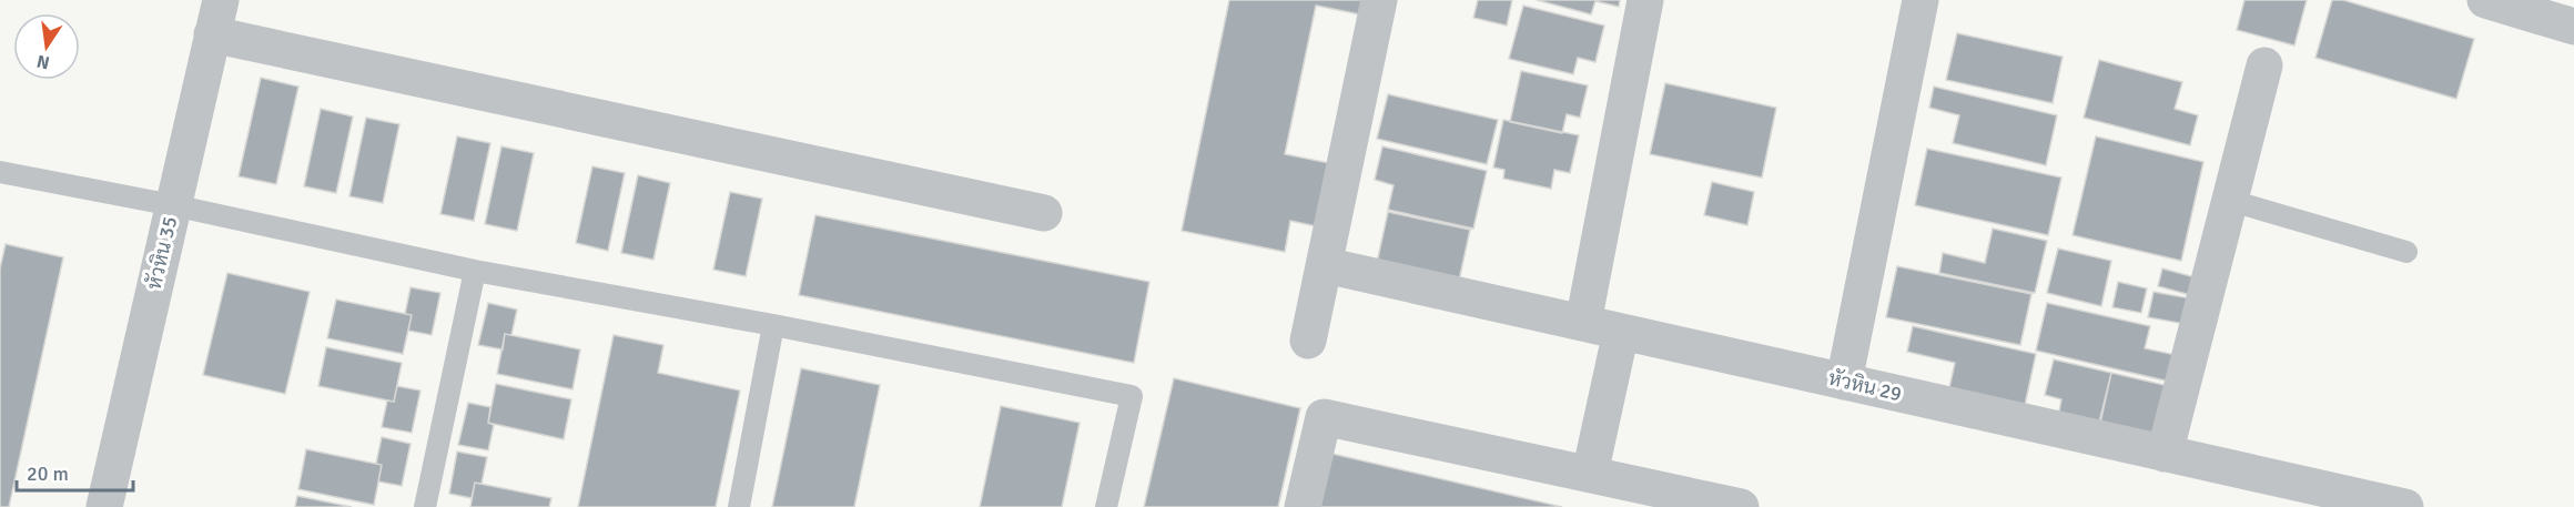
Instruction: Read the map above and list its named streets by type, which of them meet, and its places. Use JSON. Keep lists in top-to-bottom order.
{
  "streets": {
    "street": ["หัวหิน 35", "หัวหิน 29"]
  },
  "scale_bar": "20 m",
  "north": "bottom"
}
